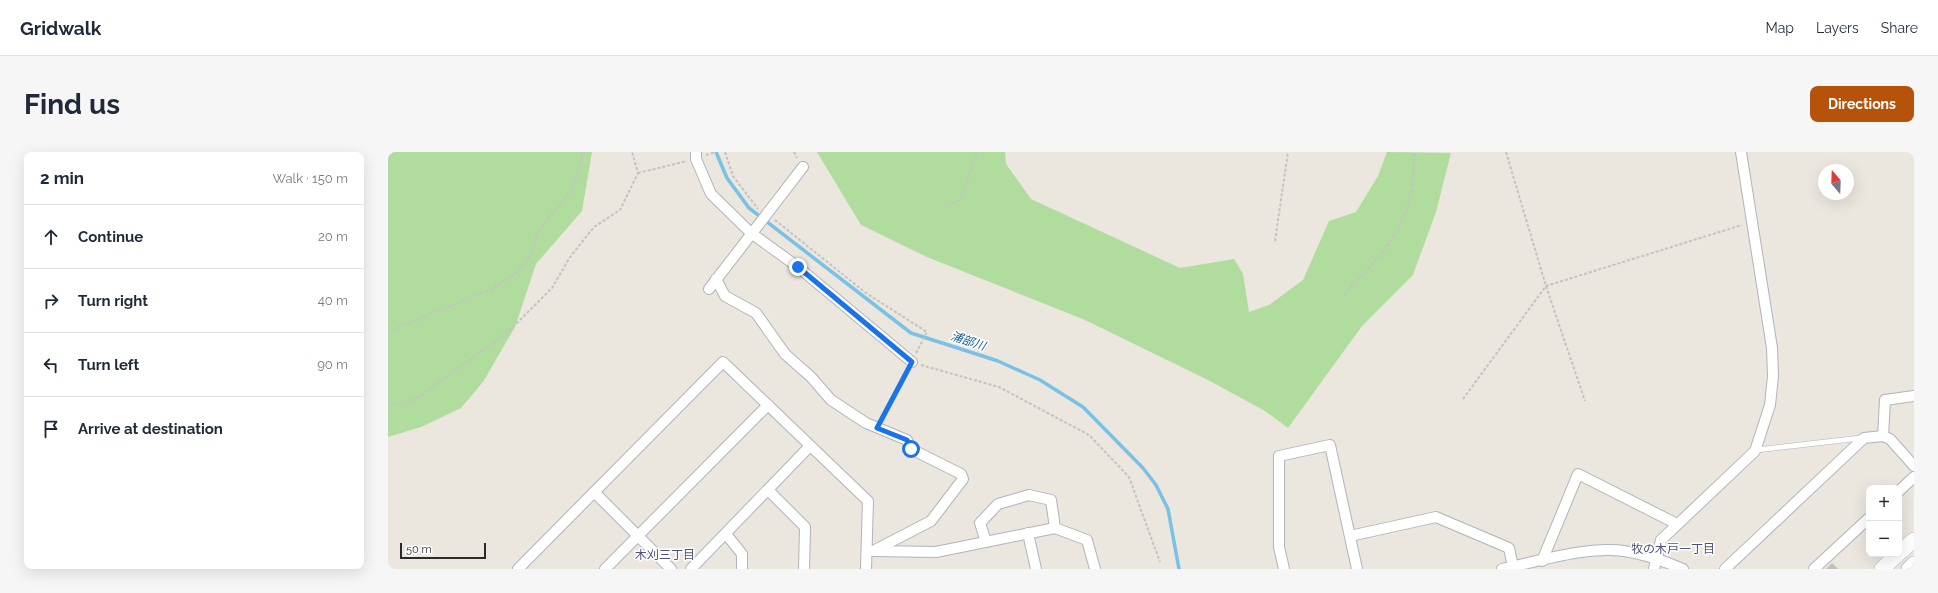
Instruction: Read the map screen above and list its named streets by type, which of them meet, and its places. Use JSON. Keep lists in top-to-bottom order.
{
  "districts": ["牧の木戸一丁目", "木刈三丁目"],
  "water": ["浦部川"],
  "scale_bar": "50 m",
  "north": "top",
  "page": {
    "header": "Gridwalk",
    "nav": ["Map", "Layers", "Share"],
    "buttons": "Directions",
    "title": "Find us",
    "heading": ["2 min", "Walk · 150 m"],
    "list": [
      ["Continue", "20 m"],
      ["Turn right", "40 m"],
      ["Turn left", "90 m"],
      "Arrive at destination"
    ],
    "map_buttons": ["+", "−"],
    "scale": "50 m"
  }
}
